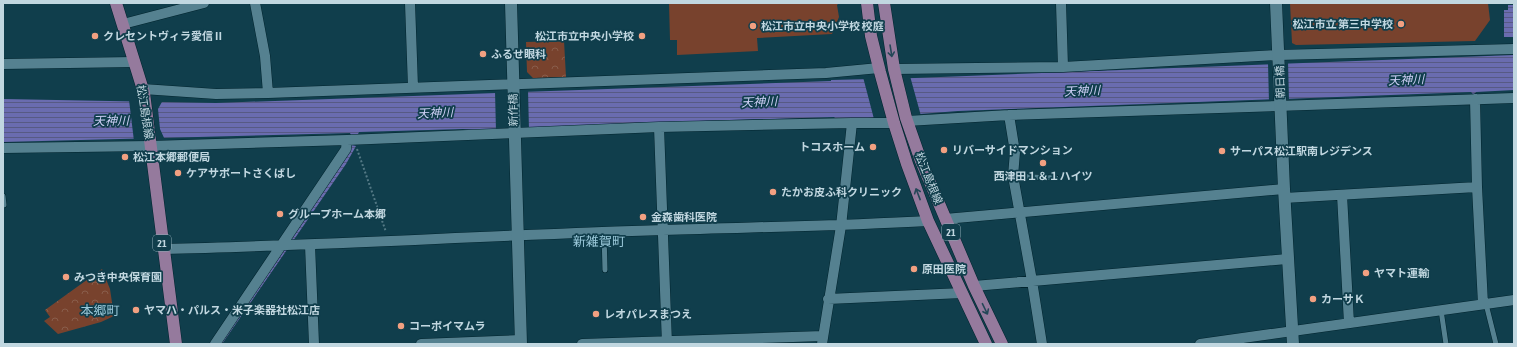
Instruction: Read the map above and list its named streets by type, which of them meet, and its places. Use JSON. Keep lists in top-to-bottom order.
{
  "streets": {
    "main road": ["松江島根線", "21"],
    "street": ["朝日橋", "新作橋"]
  },
  "districts": ["新雑賀町", "本郷町"],
  "water": ["天神川"],
  "places": [
    "松江市立 第三中学校",
    "松江市立中央小学校 校庭",
    "クレセントヴィラ愛信Ⅱ",
    "松江市立中央小学校",
    "ふるせ眼科",
    "トコスホーム",
    "リバーサイドマンション",
    "サーパス松江駅南レジデンス",
    "松江本郷郵便局",
    "西津田１＆１ハイツ",
    "ケアサポートさくばし",
    "たかお皮ふ科クリニック",
    "グループホーム本郷",
    "金森歯科医院",
    "原田医院",
    "ヤマト運輸",
    "みつき中央保育園",
    "カーサＫ",
    "ヤマハ・パルス・米子楽器社松江店",
    "レオパレスまつえ",
    "コーポイマムラ"
  ]
}
